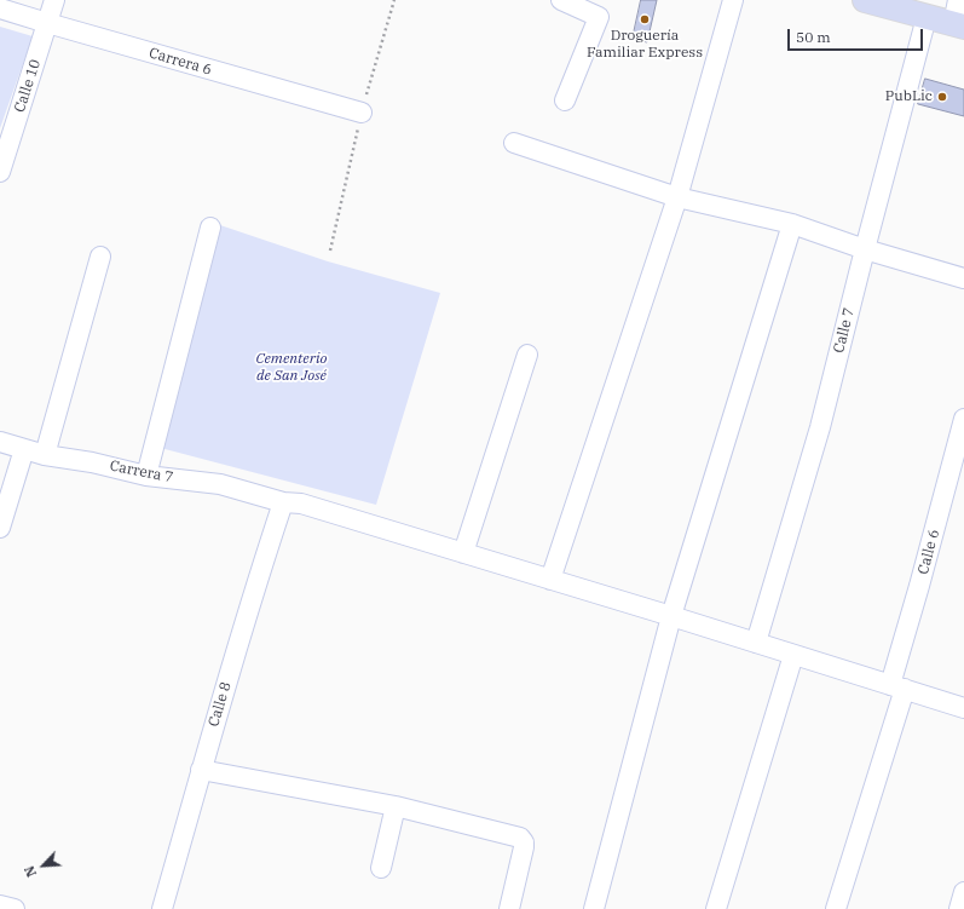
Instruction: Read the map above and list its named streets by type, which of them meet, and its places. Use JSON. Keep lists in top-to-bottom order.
{
  "streets": {
    "street": [
      "Carrera 6",
      "Calle 10",
      "Calle 7",
      "Carrera 7",
      "Calle 6",
      "Calle 8"
    ]
  },
  "crossings": [
    ["Carrera 6", "Calle 10"],
    ["Calle 7", "Carrera 7"],
    ["Carrera 7", "Calle 6"],
    ["Carrera 7", "Calle 8"]
  ],
  "parks": ["Cementerio de San José"],
  "places": ["Droguería Familiar Express", "PubLic"],
  "scale_bar": "50 m",
  "north": "bottom left"
}
